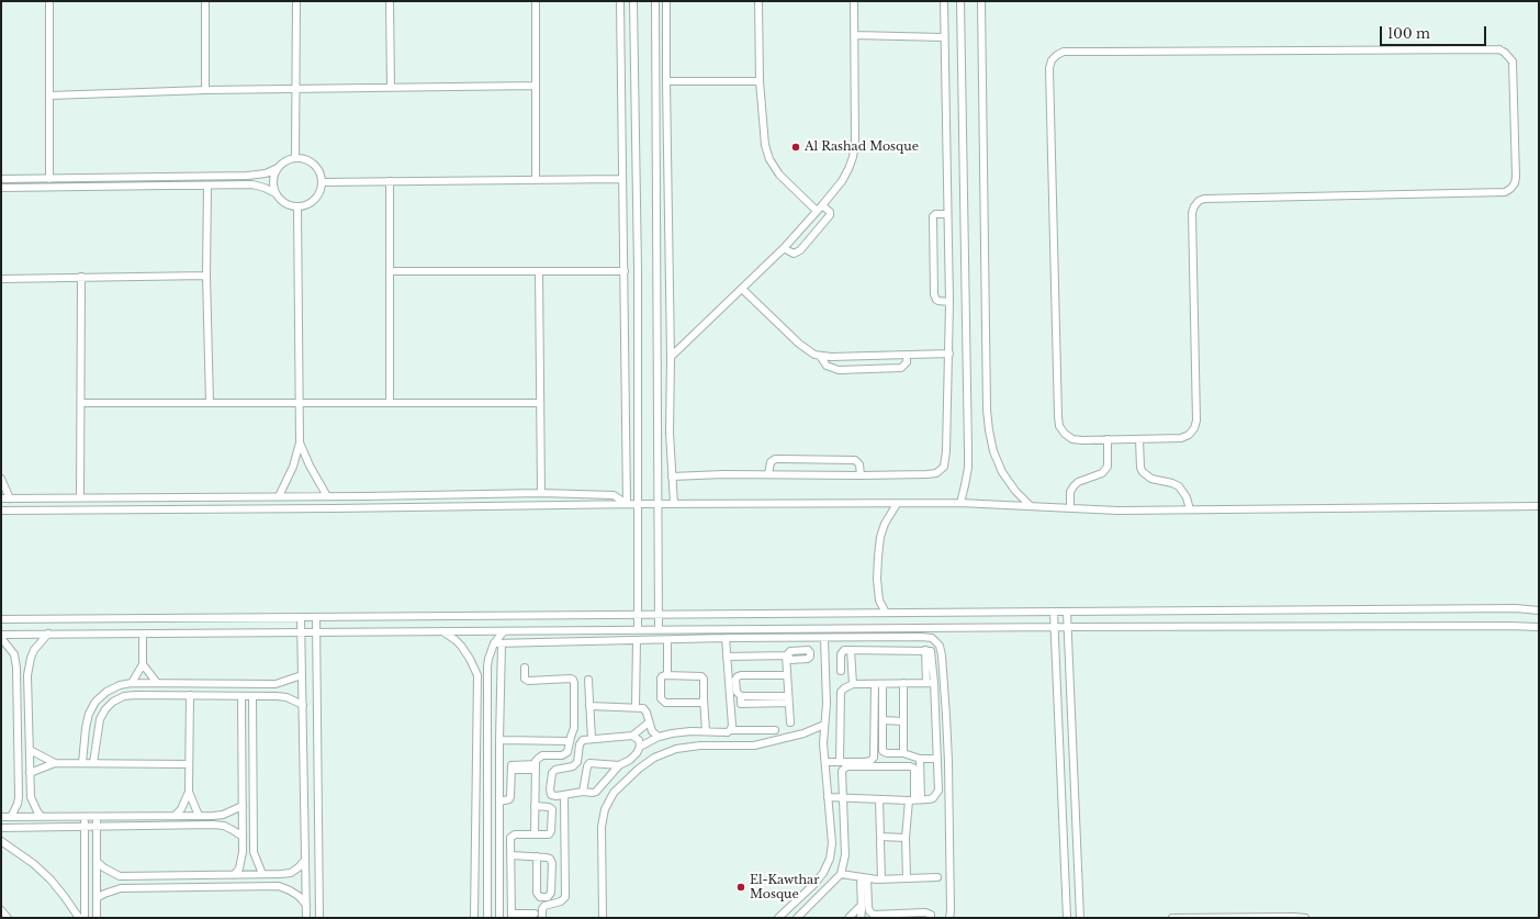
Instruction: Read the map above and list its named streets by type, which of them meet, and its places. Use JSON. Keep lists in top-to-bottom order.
{
  "places": ["Al Rashad Mosque", "El-Kawthar Mosque"],
  "scale_bar": "100 m"
}
